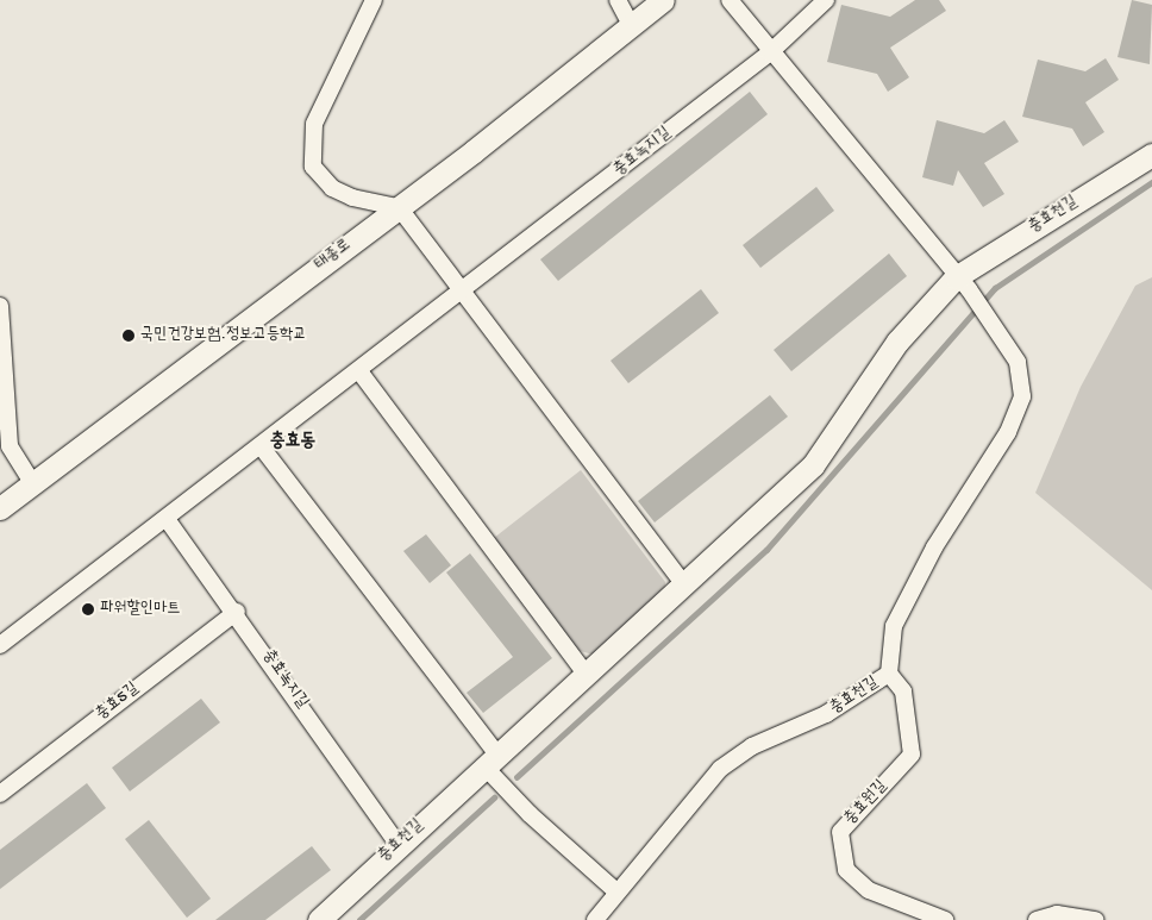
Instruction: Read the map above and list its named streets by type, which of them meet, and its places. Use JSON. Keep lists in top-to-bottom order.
{
  "streets": {
    "street": [
      "충효녹지길",
      "충효천길",
      "태종로",
      "충효5길",
      "충효원길"
    ]
  },
  "crossings": [
    ["충효녹지길", "충효천길"],
    ["충효녹지길", "충효5길"],
    ["충효천길", "충효원길"]
  ],
  "districts": ["충효동"],
  "places": ["국민건강보험.정보고등학교", "파워할인마트"]
}
